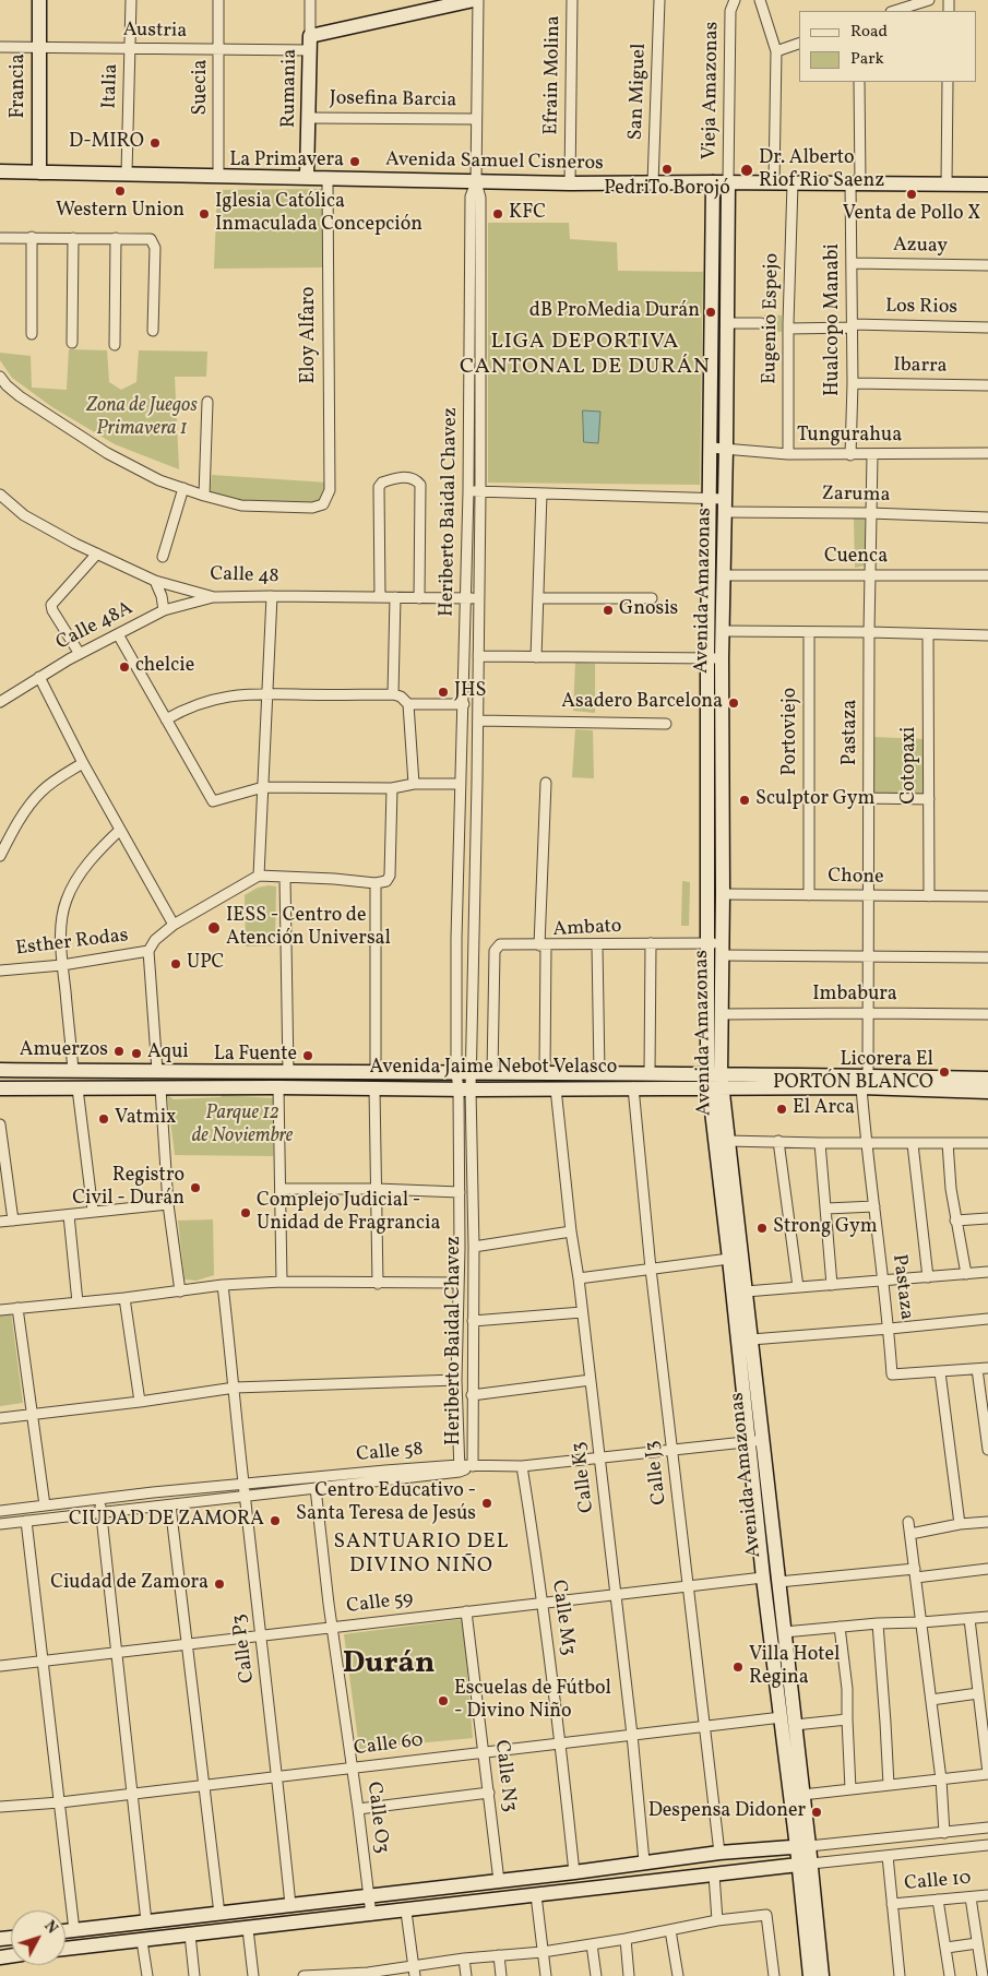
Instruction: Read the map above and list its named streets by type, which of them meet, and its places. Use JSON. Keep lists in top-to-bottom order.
{
  "streets": {
    "street": [
      "Austria",
      "Efrain Molina",
      "Francia",
      "Italia",
      "Suecia",
      "Rumania",
      "Vieja Amazonas",
      "San Miguel",
      "Josefina Barcia",
      "Avenida Samuel Cisneros",
      "Azuay",
      "Los Rios",
      "Eugenio Espejo",
      "Hualcopo Manabi",
      "Eloy Alfaro",
      "Ibarra",
      "Tungurahua",
      "Zaruma",
      "Heriberto Baidal Chavez",
      "Cuenca",
      "Calle 48",
      "Avenida Amazonas",
      "Calle 48A",
      "Portoviejo",
      "Pastaza",
      "Cotopaxi",
      "Chone",
      "Ambato",
      "Esther Rodas",
      "Imbabura",
      "Avenida Jaime Nebot Velasco",
      "Calle 58",
      "Calle J3",
      "Calle K3",
      "Calle 59",
      "Calle M3",
      "Calle P3",
      "Calle 60",
      "Calle N3",
      "Calle O3",
      "Calle 10"
    ]
  },
  "crossings": [
    ["Austria", "Francia"],
    ["Austria", "Italia"],
    ["Austria", "Suecia"],
    ["Austria", "Rumania"],
    ["Efrain Molina", "Avenida Samuel Cisneros"],
    ["Francia", "Avenida Samuel Cisneros"],
    ["Italia", "Avenida Samuel Cisneros"],
    ["Suecia", "Avenida Samuel Cisneros"],
    ["Rumania", "Josefina Barcia"],
    ["Rumania", "Avenida Samuel Cisneros"],
    ["Vieja Amazonas", "Avenida Samuel Cisneros"],
    ["Vieja Amazonas", "Avenida Amazonas"],
    ["San Miguel", "Avenida Samuel Cisneros"],
    ["Avenida Samuel Cisneros", "Eugenio Espejo"],
    ["Avenida Samuel Cisneros", "Hualcopo Manabi"],
    ["Avenida Samuel Cisneros", "Eloy Alfaro"],
    ["Avenida Samuel Cisneros", "Heriberto Baidal Chavez"],
    ["Avenida Samuel Cisneros", "Avenida Amazonas"],
    ["Azuay", "Hualcopo Manabi"],
    ["Los Rios", "Eugenio Espejo"],
    ["Los Rios", "Hualcopo Manabi"],
    ["Eugenio Espejo", "Tungurahua"],
    ["Hualcopo Manabi", "Ibarra"],
    ["Hualcopo Manabi", "Tungurahua"],
    ["Tungurahua", "Avenida Amazonas"],
    ["Tungurahua", "Pastaza"],
    ["Zaruma", "Heriberto Baidal Chavez"],
    ["Zaruma", "Avenida Amazonas"],
    ["Zaruma", "Pastaza"],
    ["Heriberto Baidal Chavez", "Calle 48"],
    ["Heriberto Baidal Chavez", "Avenida Jaime Nebot Velasco"],
    ["Heriberto Baidal Chavez", "Calle 58"],
    ["Cuenca", "Avenida Amazonas"],
    ["Cuenca", "Pastaza"],
    ["Calle 48", "Calle 48A"],
    ["Avenida Amazonas", "Chone"],
    ["Avenida Amazonas", "Ambato"],
    ["Avenida Amazonas", "Imbabura"],
    ["Avenida Amazonas", "Avenida Jaime Nebot Velasco"],
    ["Avenida Amazonas", "Calle 59"],
    ["Avenida Amazonas", "Calle 60"],
    ["Portoviejo", "Chone"],
    ["Pastaza", "Chone"],
    ["Pastaza", "Ambato"],
    ["Pastaza", "Imbabura"],
    ["Pastaza", "Avenida Jaime Nebot Velasco"],
    ["Cotopaxi", "Chone"],
    ["Ambato", "Avenida Jaime Nebot Velasco"],
    ["Avenida Jaime Nebot Velasco", "Calle J3"],
    ["Avenida Jaime Nebot Velasco", "Calle K3"],
    ["Calle 58", "Calle P3"],
    ["Calle 58", "Calle O3"],
    ["Calle J3", "Calle 59"],
    ["Calle J3", "Calle 60"],
    ["Calle K3", "Calle 59"],
    ["Calle K3", "Calle 60"],
    ["Calle 59", "Calle M3"],
    ["Calle 59", "Calle P3"],
    ["Calle 59", "Calle N3"],
    ["Calle 59", "Calle O3"],
    ["Calle M3", "Calle 60"],
    ["Calle P3", "Calle 60"],
    ["Calle 60", "Calle N3"],
    ["Calle 60", "Calle O3"]
  ],
  "districts": ["LIGA DEPORTIVA CANTONAL DE DURÁN", "SANTUARIO DEL DIVINO NIÑO", "Durán"],
  "parks": ["Zona de Juegos Primavera 1", "Parque 12 de Noviembre"],
  "places": [
    "D-MIRO",
    "La Primavera",
    "PedriTo Borojó",
    "Dr. Alberto Riof Rio Saenz",
    "Western Union",
    "Venta de Pollo X",
    "Iglesia Católica Inmaculada Concepción",
    "KFC",
    "dB ProMedia Durán",
    "Gnosis",
    "chelcie",
    "JHS",
    "Asadero Barcelona",
    "Sculptor Gym",
    "IESS - Centro de Atención Universal",
    "UPC",
    "Amuerzos",
    "Aqui",
    "La Fuente",
    "Licorera El PORTÓN BLANCO",
    "El Arca",
    "Vatmix",
    "Registro Civil - Durán",
    "Complejo Judicial - Unidad de Fragrancia",
    "Strong Gym",
    "Centro Educativo - Santa Teresa de Jesús",
    "CIUDAD DE ZAMORA",
    "Ciudad de Zamora",
    "Villa Hotel Regina",
    "Escuelas de Fútbol - Divino Niño",
    "Despensa Didoner"
  ],
  "legend": ["Road", "Park"],
  "north": "top right"
}
